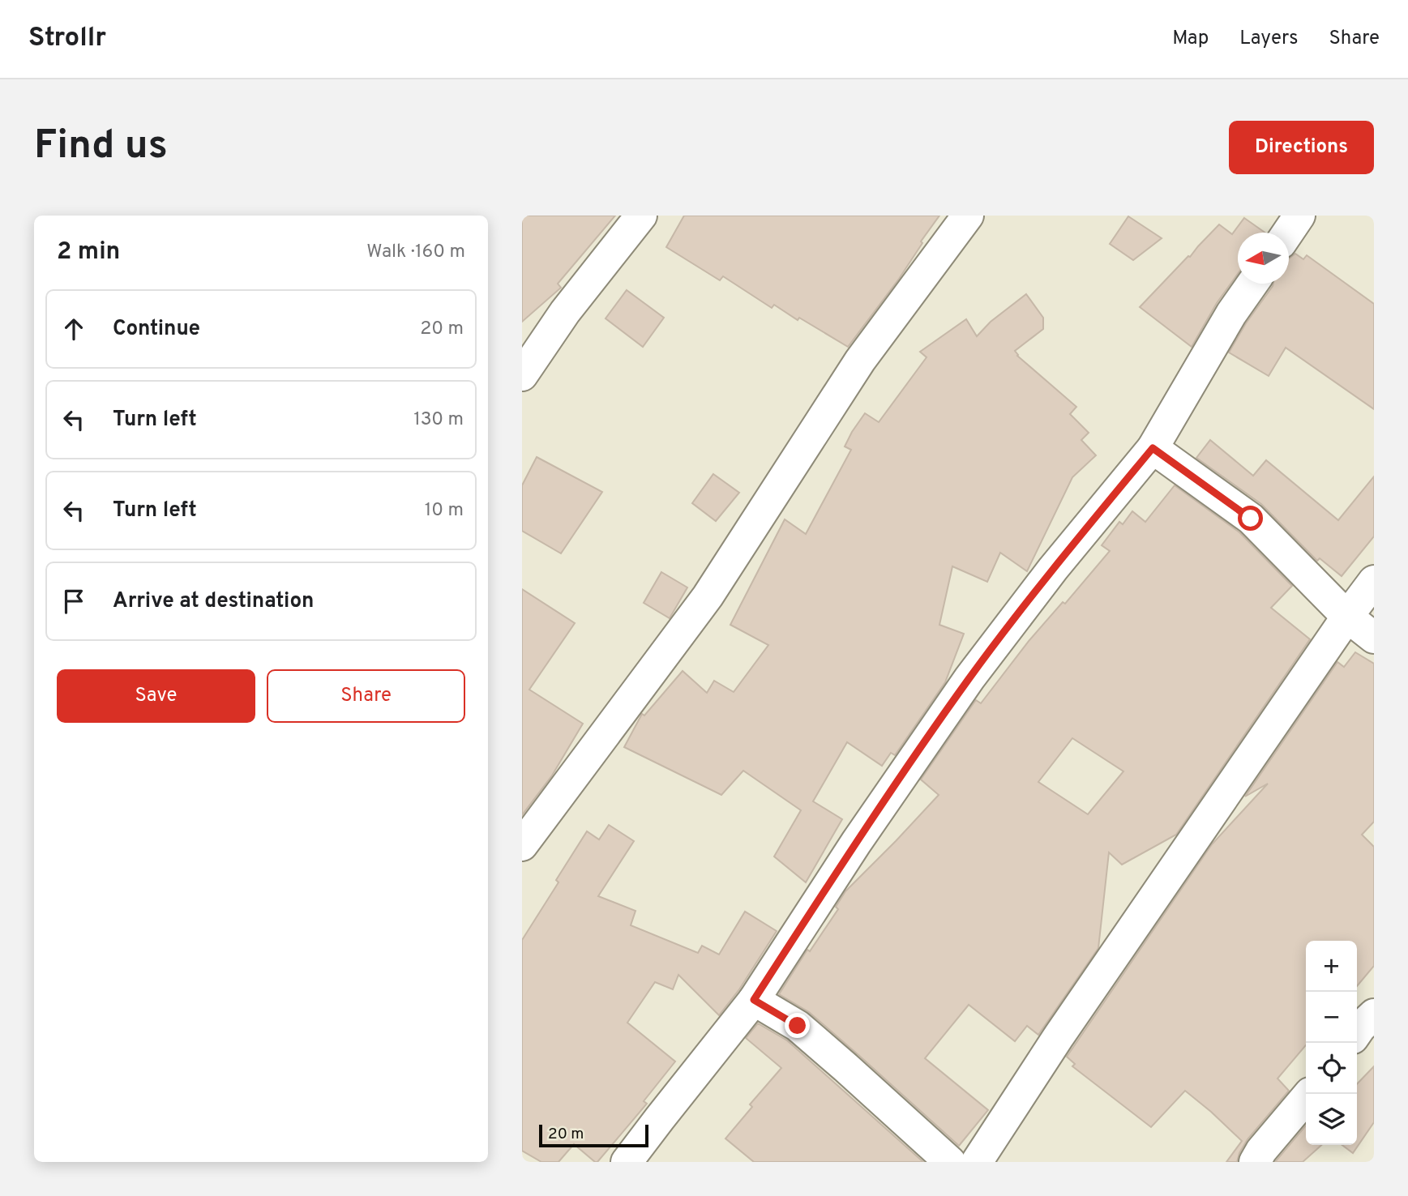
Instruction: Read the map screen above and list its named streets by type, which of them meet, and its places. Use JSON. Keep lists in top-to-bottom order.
{
  "scale_bar": "20 m",
  "north": "left",
  "page": {
    "header": "Strollr",
    "nav": ["Map", "Layers", "Share"],
    "buttons": [
      "Directions",
      ["Save", "Share"]
    ],
    "title": "Find us",
    "heading": ["2 min", "Walk · 160 m"],
    "list": [
      ["Continue", "20 m"],
      ["Turn left", "130 m"],
      ["Turn left", "10 m"],
      "Arrive at destination"
    ],
    "map_buttons": ["+", "−"],
    "scale": "20 m"
  }
}
